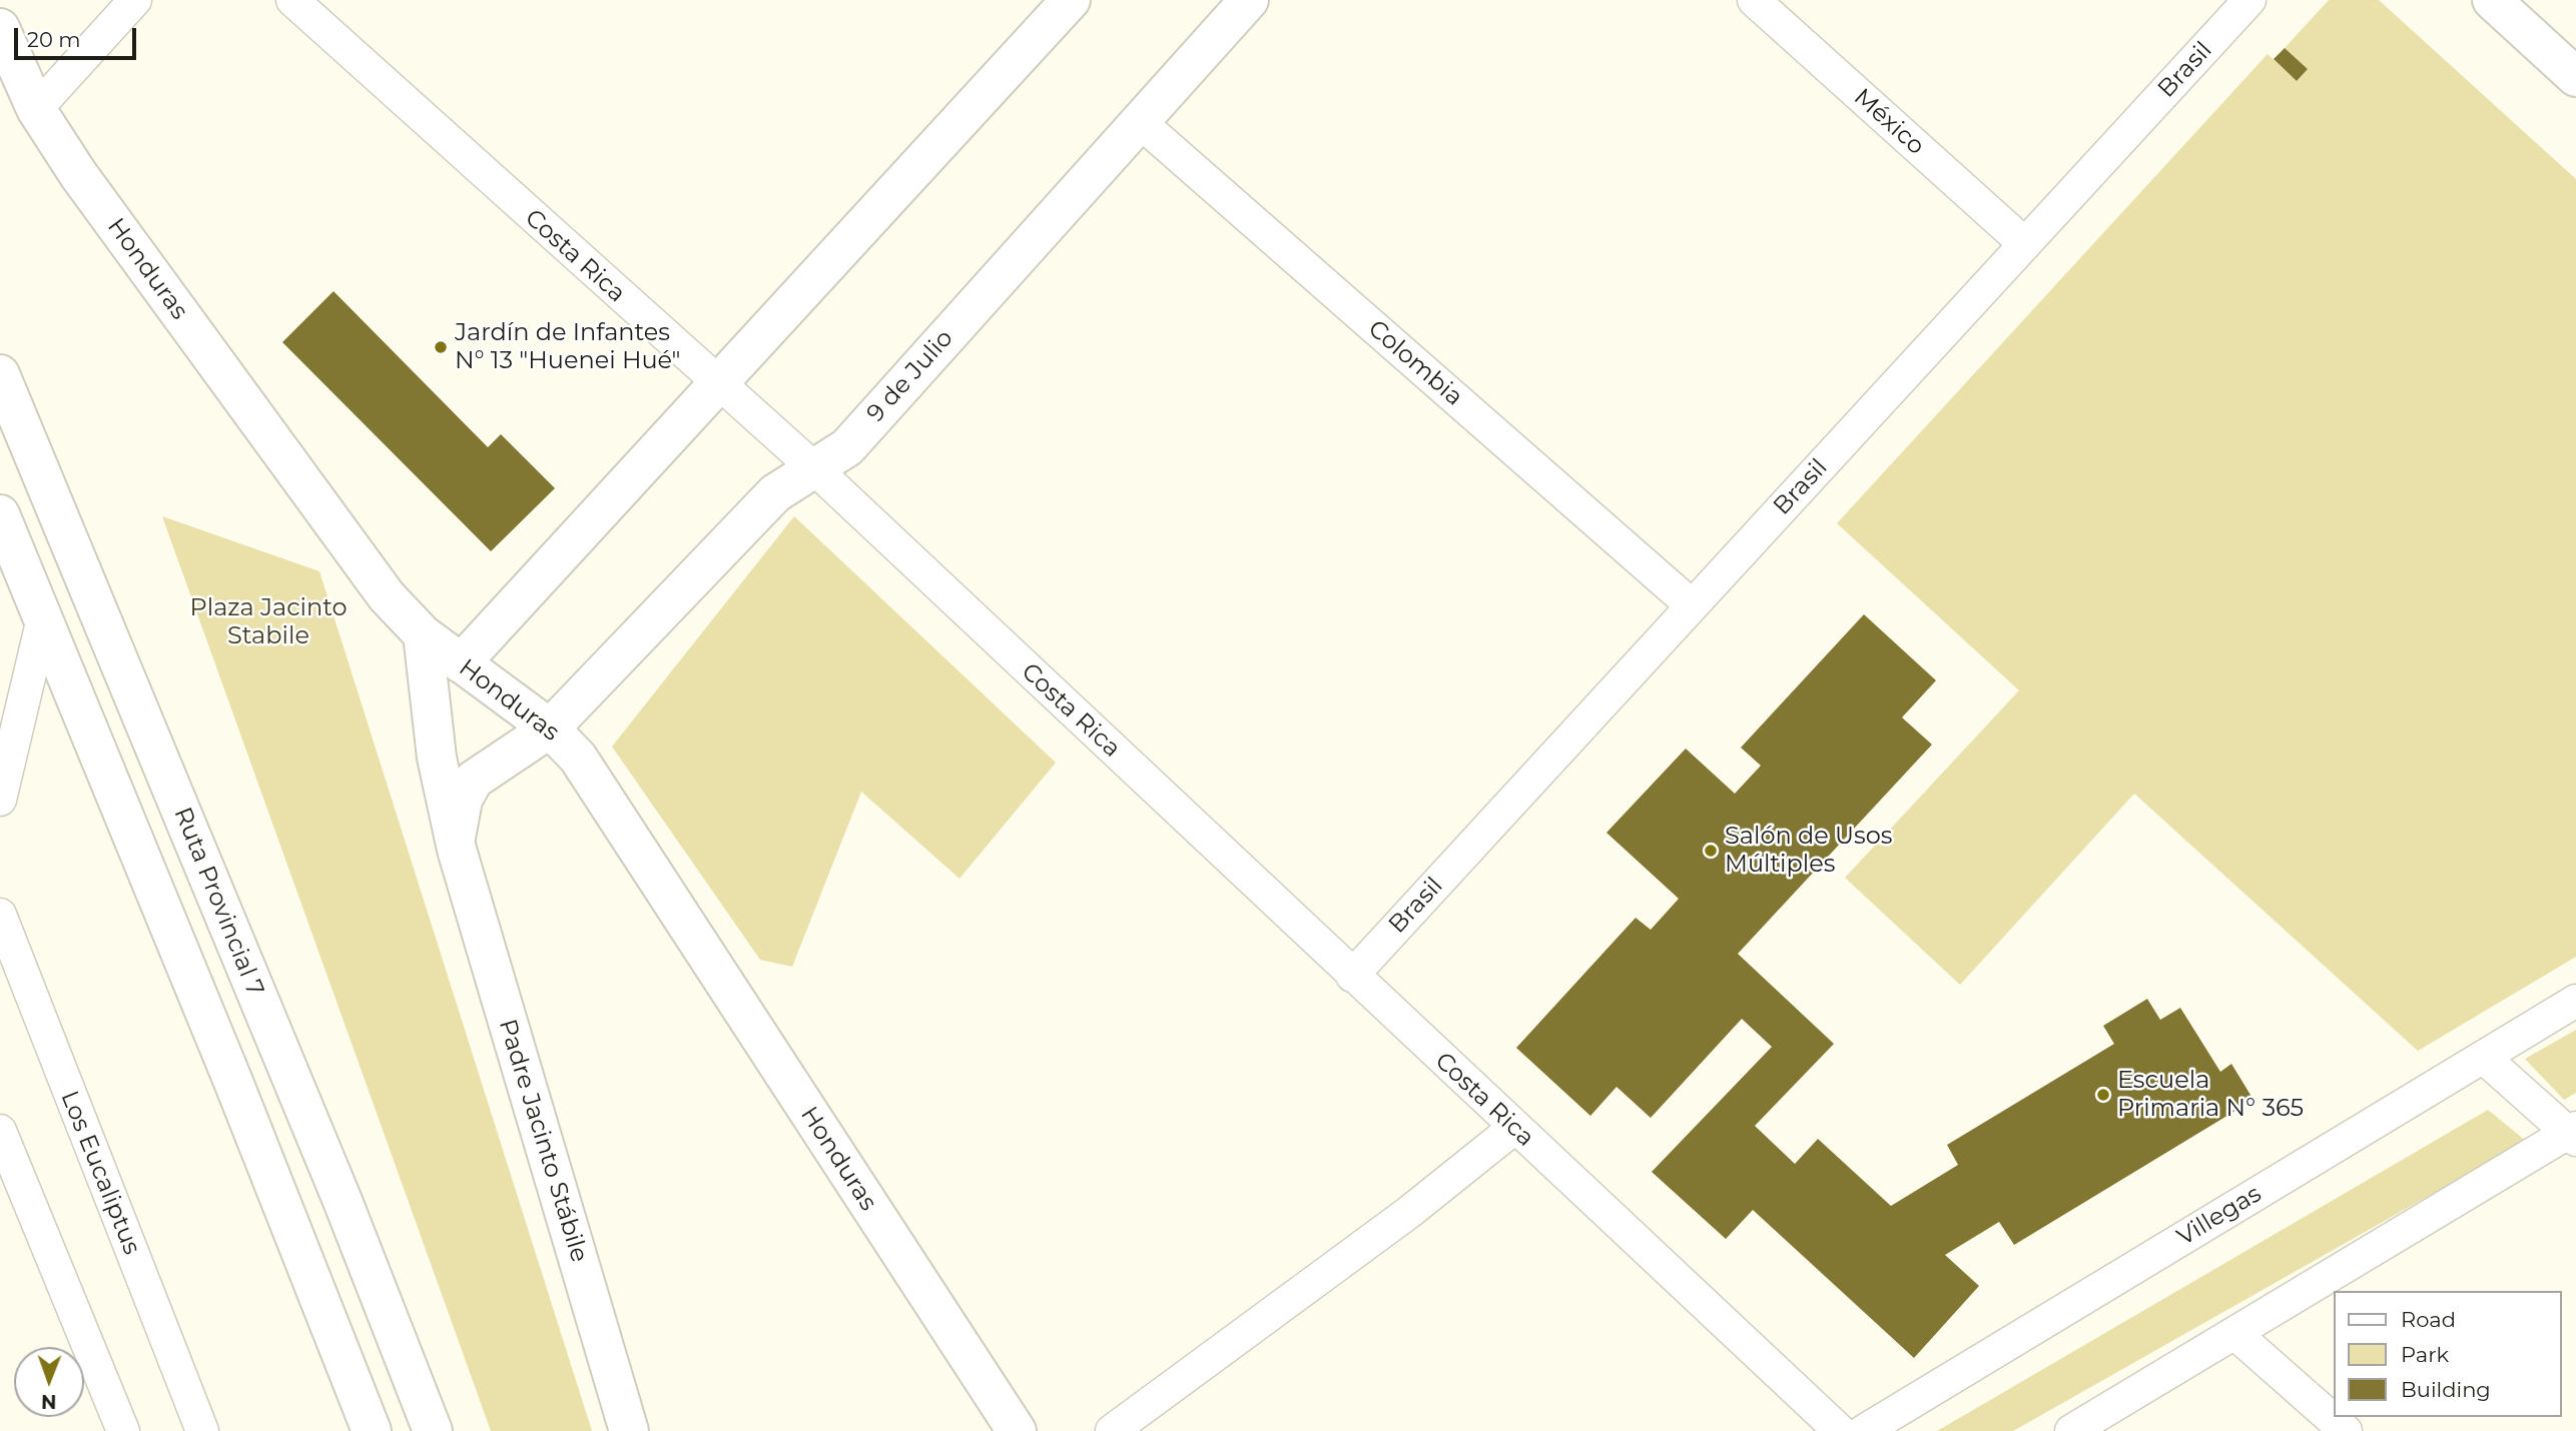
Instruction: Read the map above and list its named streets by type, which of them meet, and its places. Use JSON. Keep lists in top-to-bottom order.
{
  "streets": {
    "main road": [
      "Honduras",
      "9 de Julio",
      "Ruta Provincial 7",
      "Padre Jacinto Stábile"
    ],
    "street": [
      "Brasil",
      "México",
      "Costa Rica",
      "Colombia",
      "Los Eucaliptus",
      "Villegas"
    ]
  },
  "crossings": [
    ["Brasil", "México"],
    ["Brasil", "Costa Rica"],
    ["Brasil", "Colombia"],
    ["Costa Rica", "9 de Julio"],
    ["Honduras", "9 de Julio"],
    ["Honduras", "Padre Jacinto Stábile"],
    ["Colombia", "9 de Julio"],
    ["9 de Julio", "Padre Jacinto Stábile"]
  ],
  "parks": ["Plaza Jacinto Stabile"],
  "places": ["Jardín de Infantes N° 13 \"Huenei Hué\"", "Salón de Usos Múltiples", "Escuela Primaria N° 365"],
  "legend": ["Road", "Park", "Building"],
  "scale_bar": "20 m",
  "north": "bottom"
}
